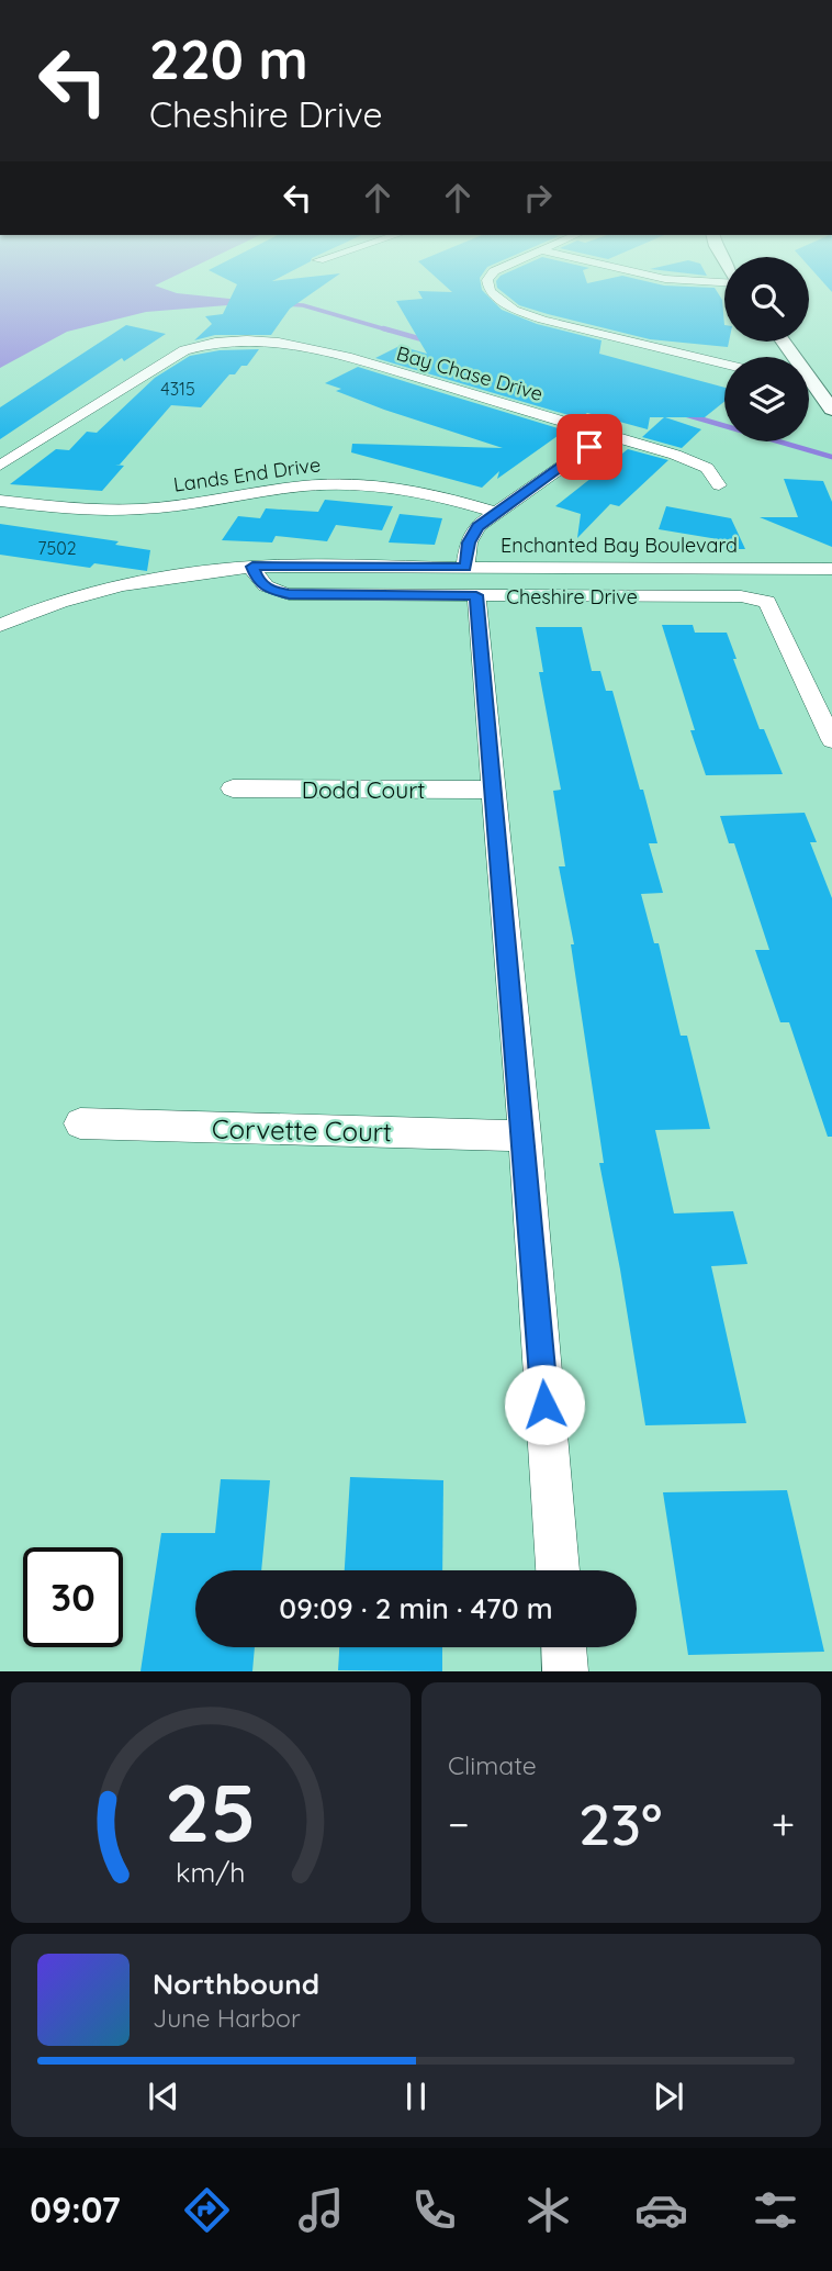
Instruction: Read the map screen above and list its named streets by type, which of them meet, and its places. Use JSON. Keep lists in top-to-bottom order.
{
  "streets": {
    "street": [
      "Bay Chase Drive",
      "Lands End Drive",
      "Enchanted Bay Boulevard",
      "Cheshire Drive",
      "Dodd Court",
      "Corvette Court"
    ]
  },
  "crossings": [
    ["Enchanted Bay Boulevard", "Cheshire Drive"]
  ],
  "house_numbers": ["4315", "7502"],
  "page": {
    "turn": ["220 m", "Cheshire Drive"],
    "limit": "30",
    "trip": "09:09 · 2 min · 470 m",
    "tile": "Climate",
    "heat": ["−", "23°", "+"],
    "song": ["Northbound", "June Harbor"],
    "tabs": "09:07",
    "gauge": ["25", "km/h"]
  }
}
